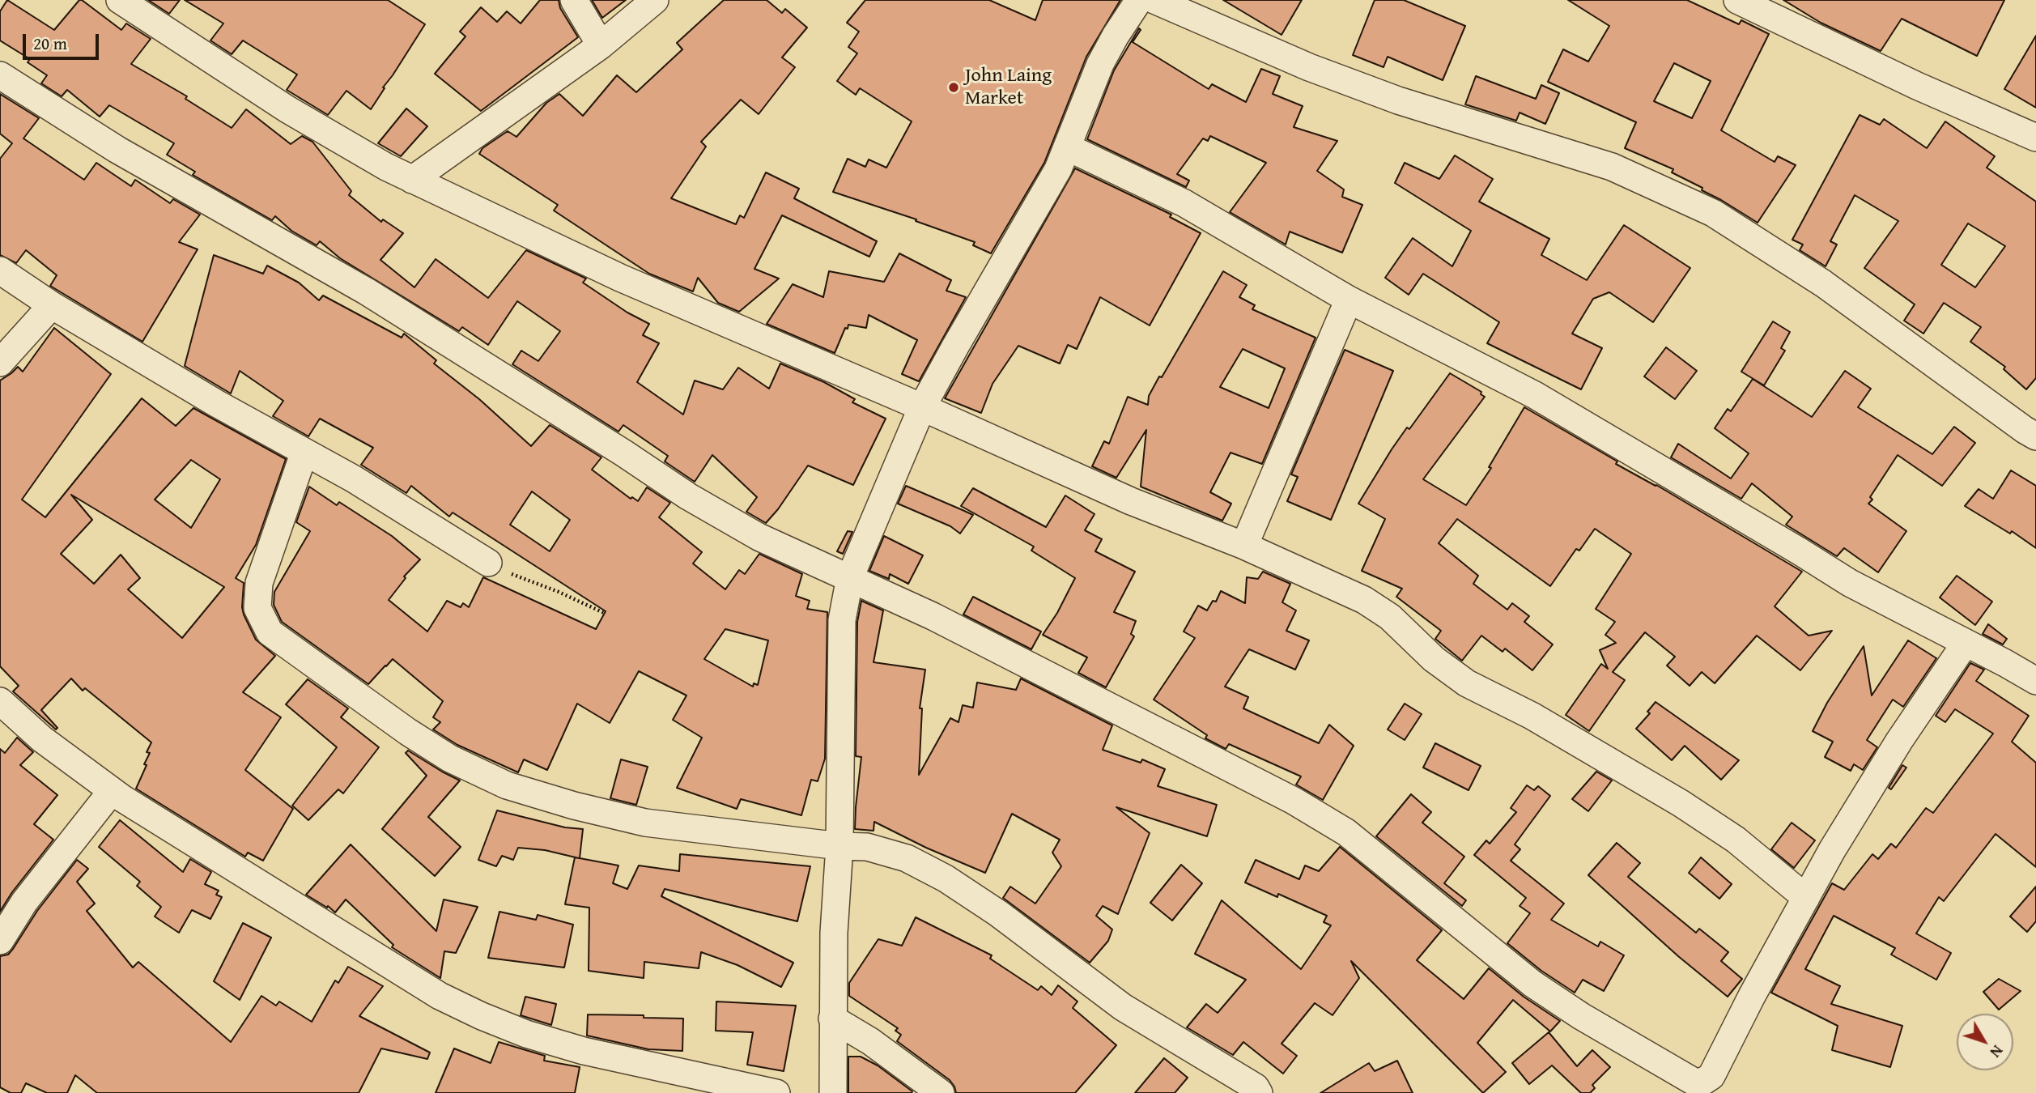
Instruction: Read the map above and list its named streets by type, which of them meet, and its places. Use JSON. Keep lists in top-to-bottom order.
{
  "places": ["John Laing Market"],
  "scale_bar": "20 m",
  "north": "bottom right"
}
